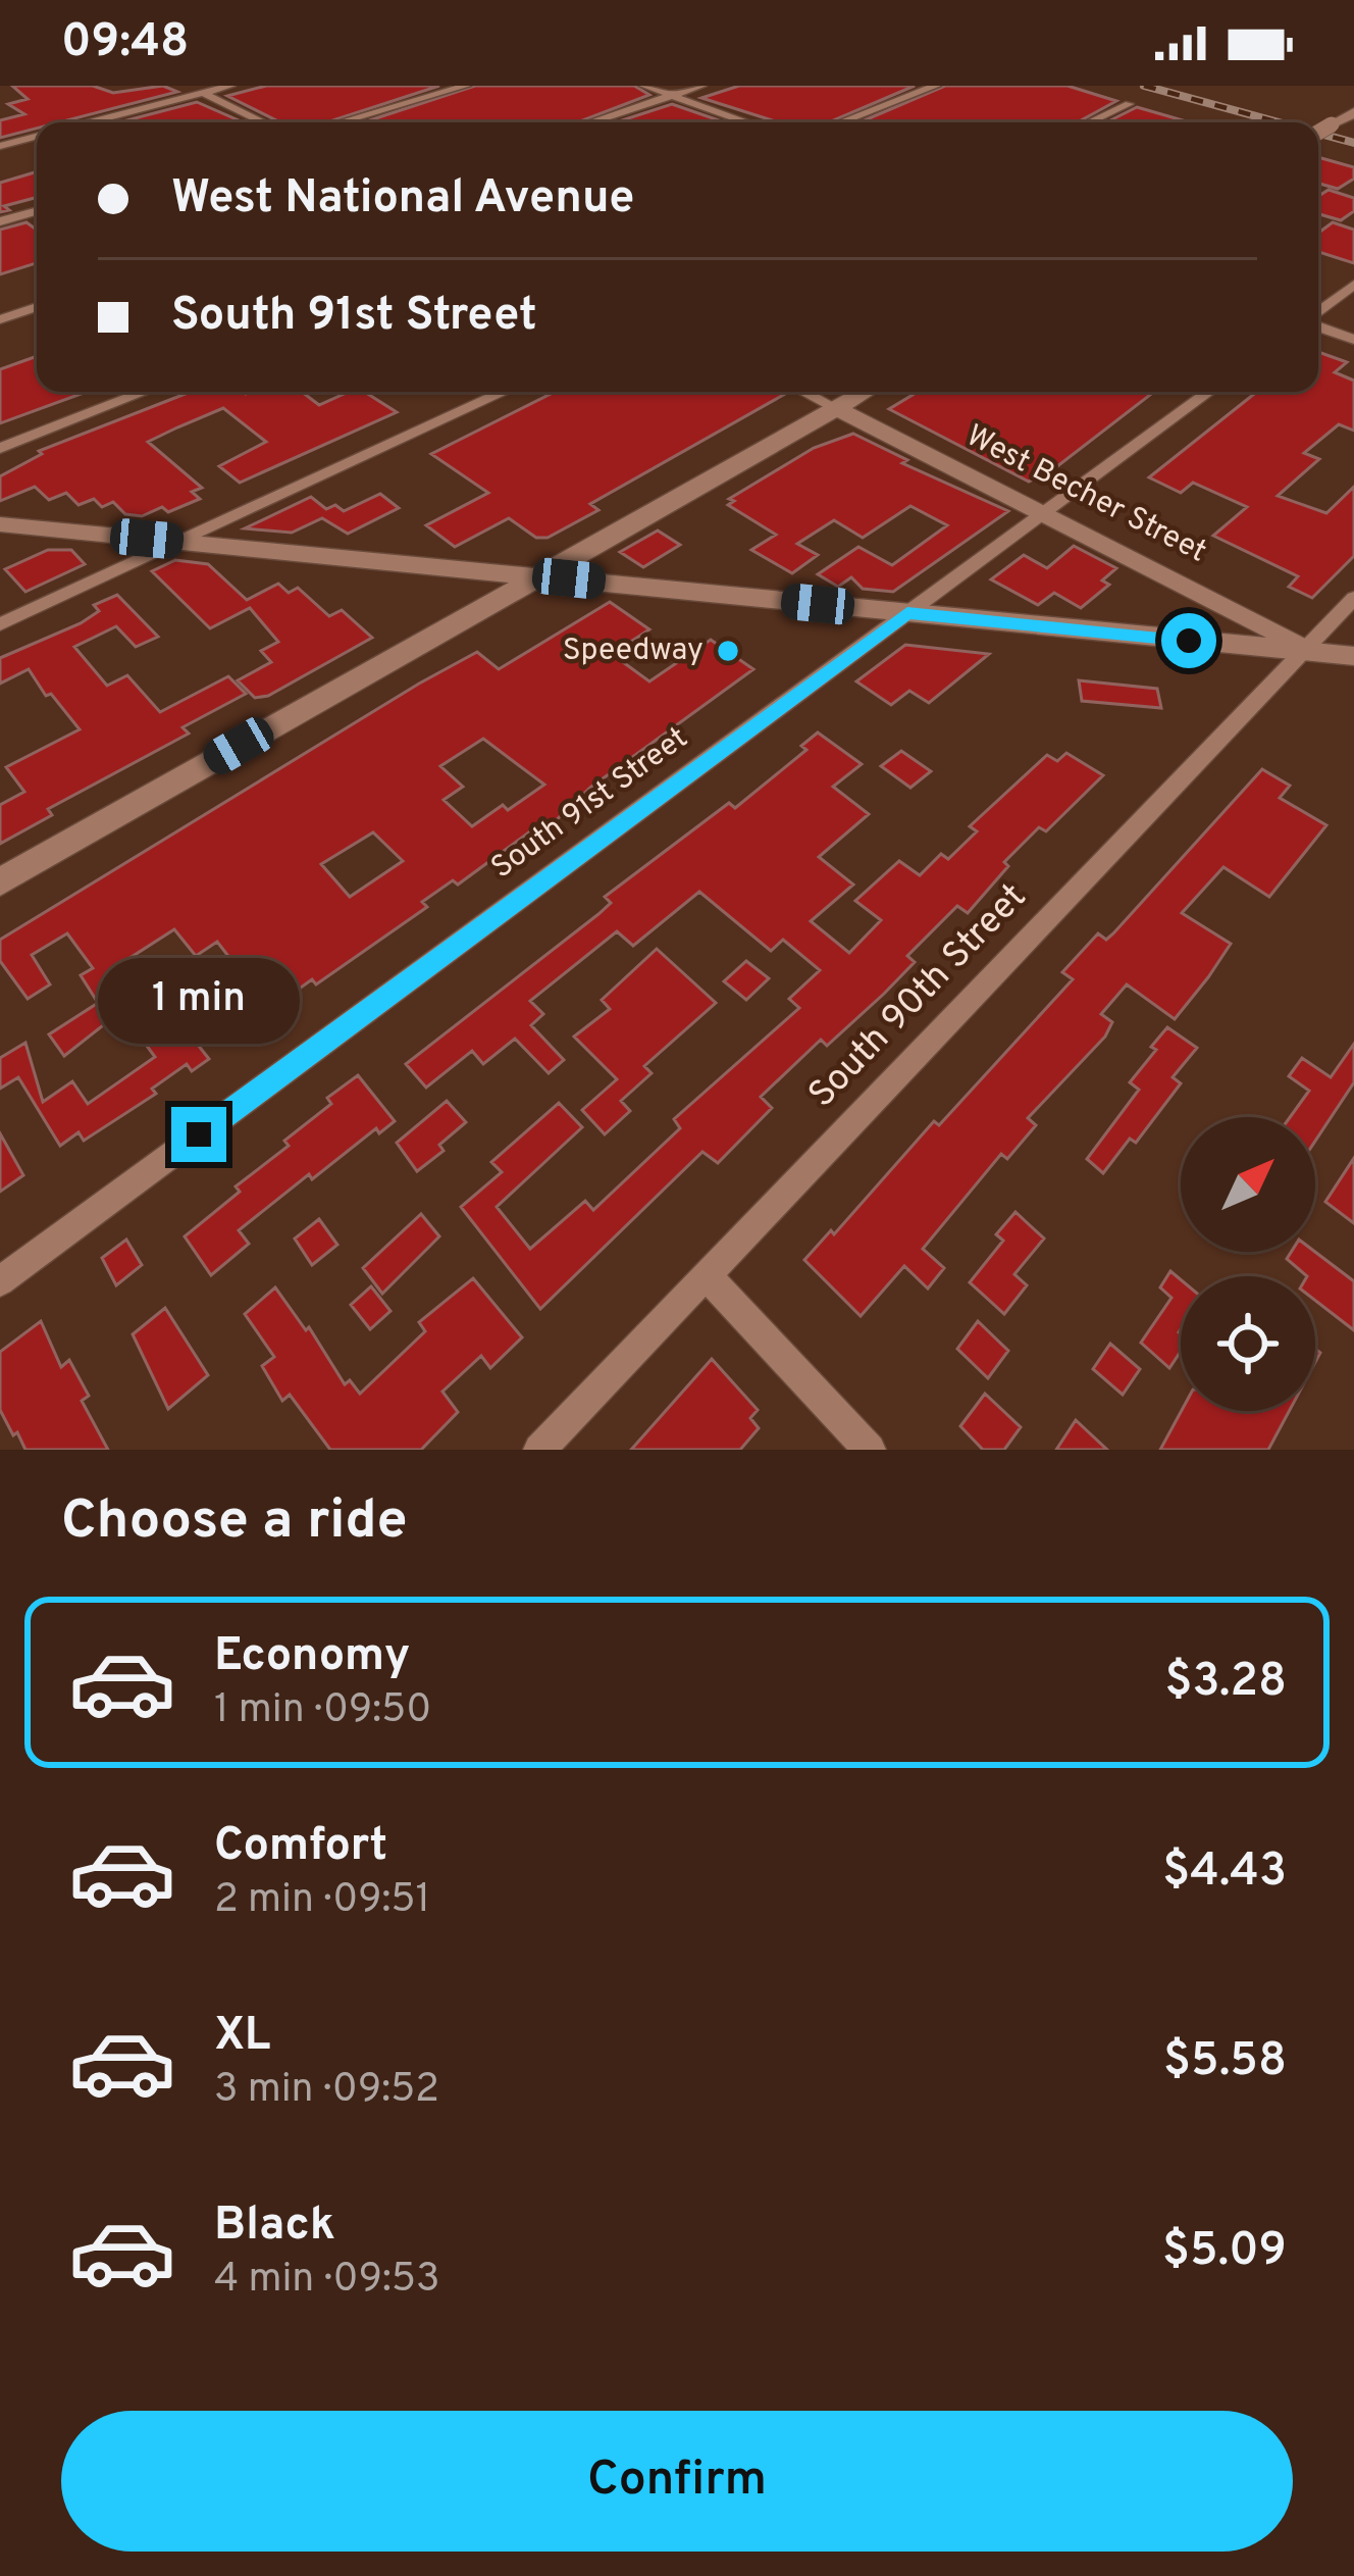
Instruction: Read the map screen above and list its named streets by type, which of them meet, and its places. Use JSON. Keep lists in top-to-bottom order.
{
  "streets": {
    "street": ["West Becher Street", "South 91st Street", "South 90th Street"]
  },
  "crossings": [
    ["West Becher Street", "South 91st Street"],
    ["West Becher Street", "South 90th Street"]
  ],
  "places": ["Speedway"],
  "north": "top right",
  "page": {
    "status": "09:48",
    "banner": ["West National Avenue", "South 91st Street"],
    "bubble": "1 min",
    "heading": "Choose a ride",
    "list": [
      {
        "name": "Economy",
        "note": "1 min · 09:50",
        "value": "$3.28"
      },
      {
        "name": "Comfort",
        "note": "2 min · 09:51",
        "value": "$4.43"
      },
      {
        "name": "XL",
        "note": "3 min · 09:52",
        "value": "$5.58"
      },
      {
        "name": "Black",
        "note": "4 min · 09:53",
        "value": "$5.09"
      }
    ],
    "buttons": "Confirm"
  }
}
